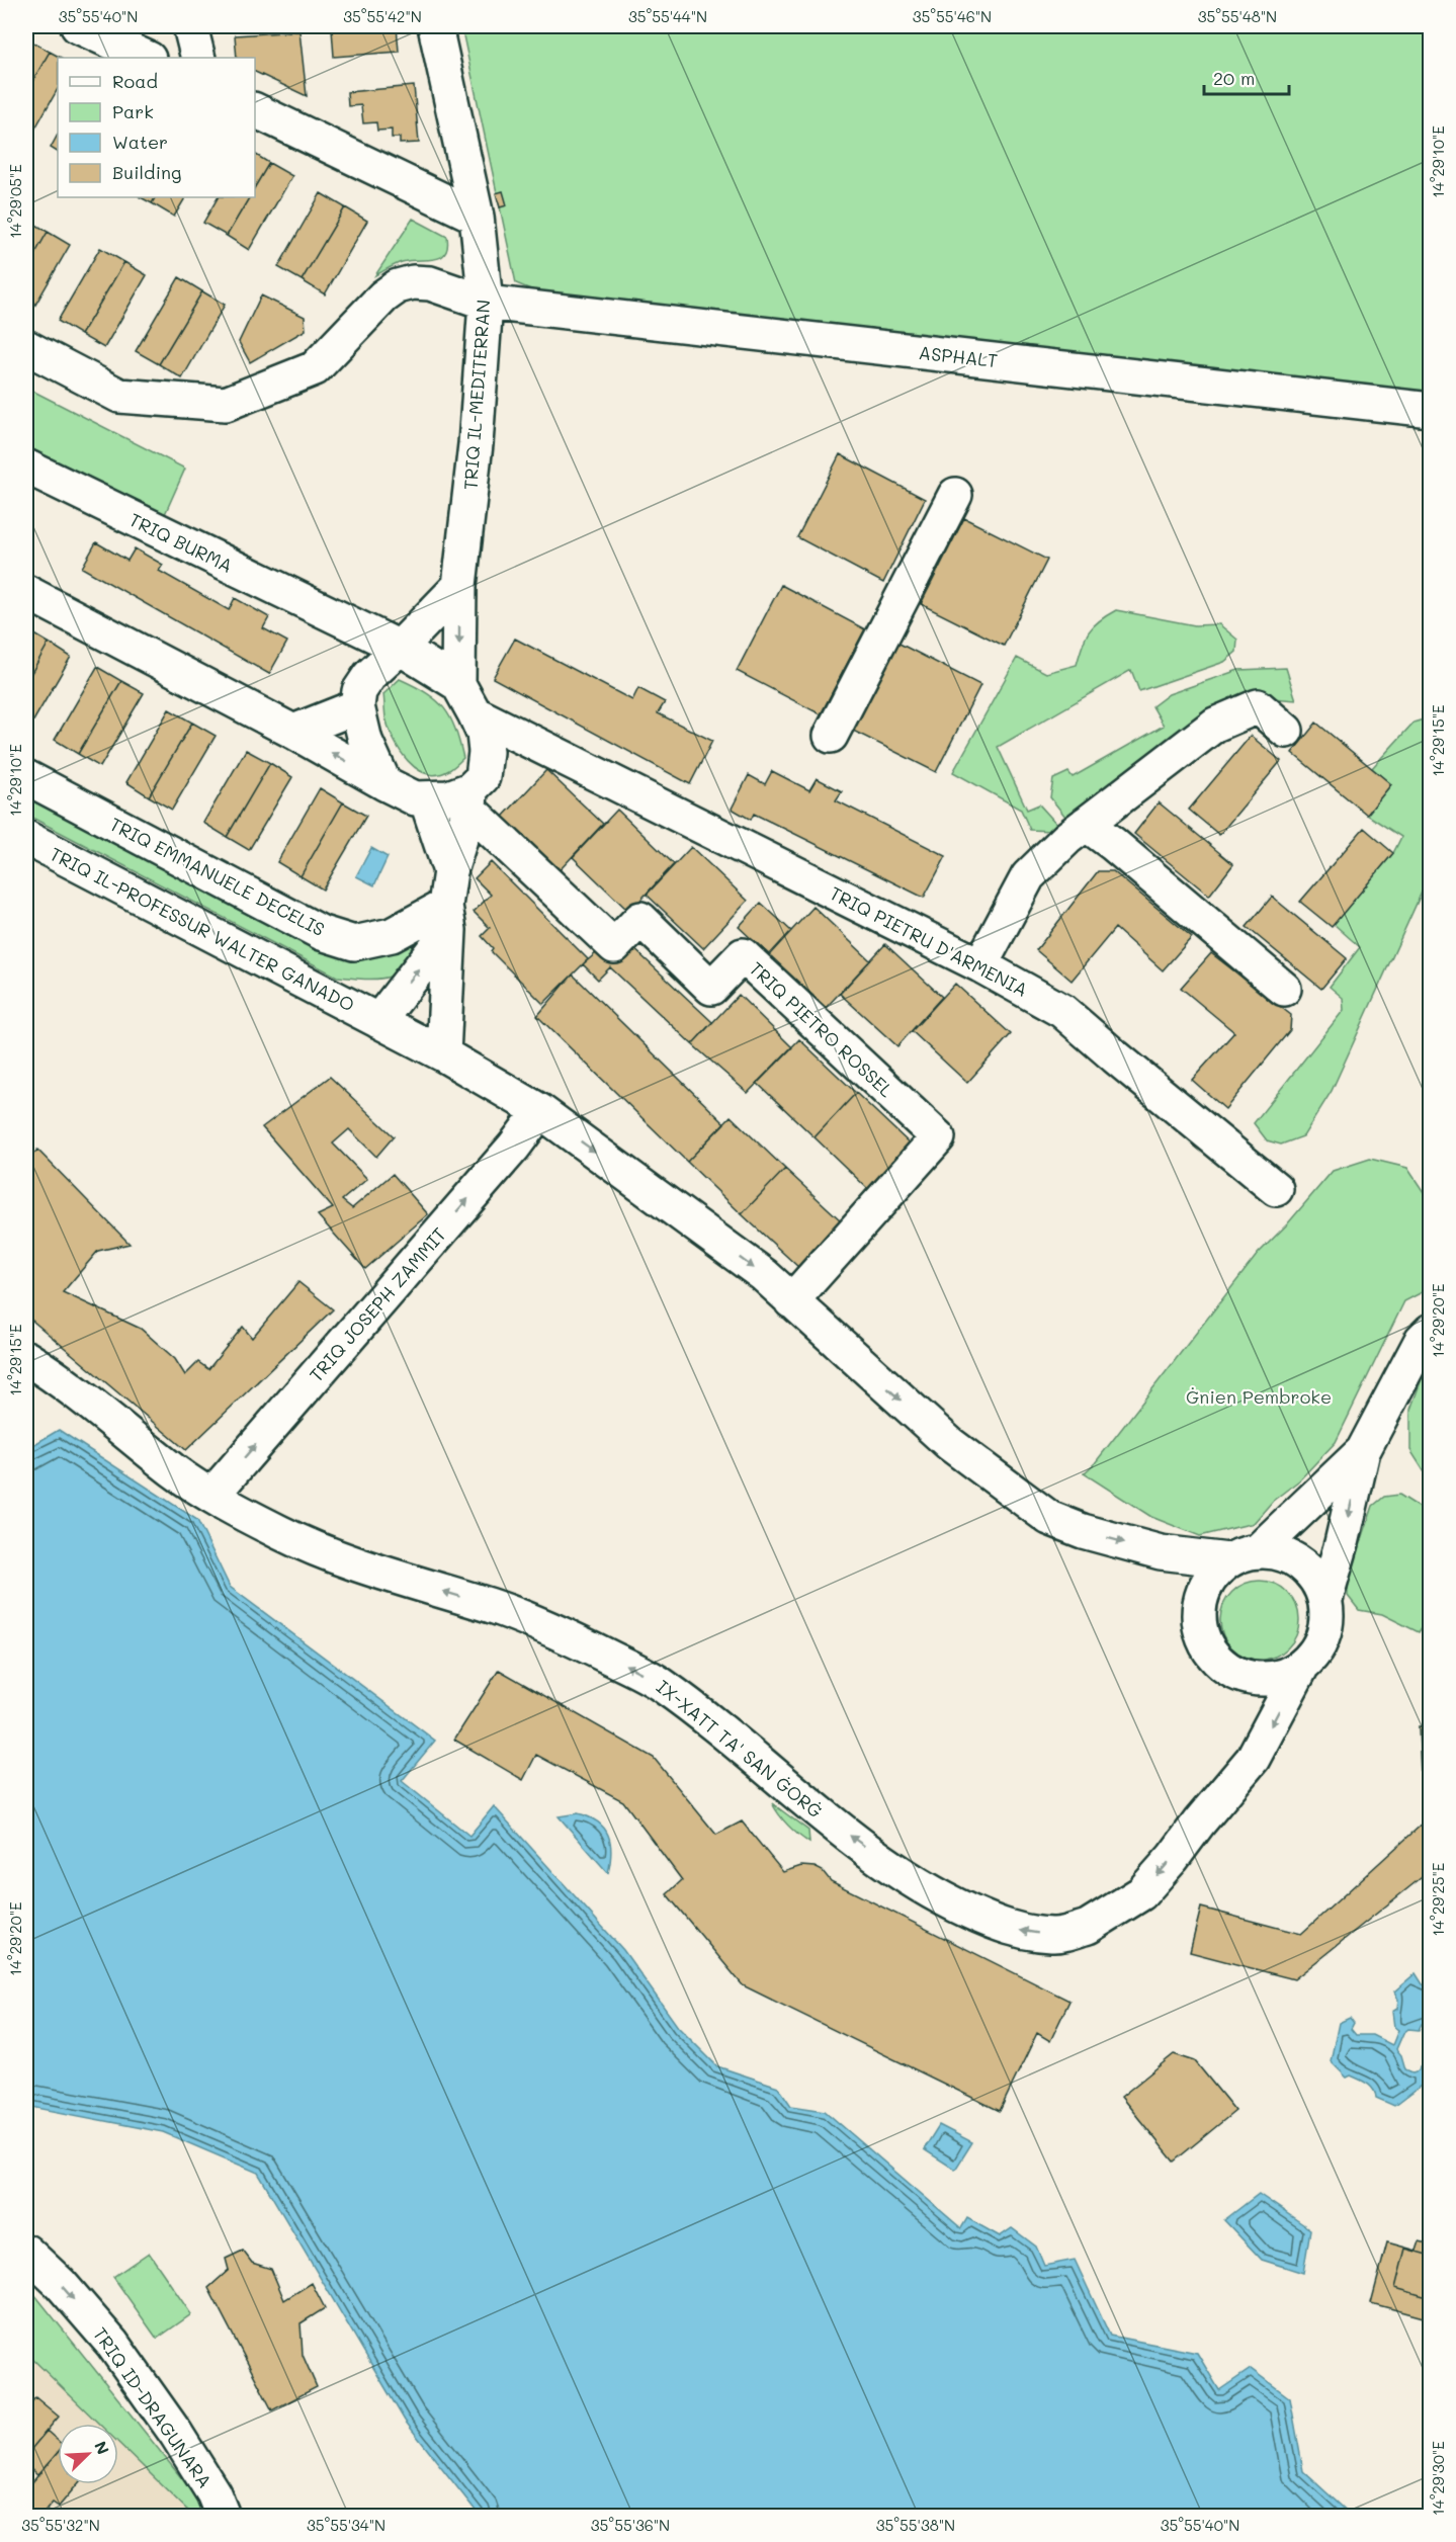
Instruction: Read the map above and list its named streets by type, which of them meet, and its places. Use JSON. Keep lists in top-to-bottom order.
{
  "streets": {
    "street": [
      "ASPHALT",
      "TRIQ IL-MEDITERRAN",
      "TRIQ BURMA",
      "TRIQ EMMANUELE DECELIS",
      "TRIQ IL-PROFESSUR WALTER GANADO",
      "TRIQ PIETRU D'ARMENIA",
      "TRIQ PIETRO ROSSEL",
      "TRIQ JOSEPH ZAMMIT",
      "IX-XATT TA' SAN ĠORĠ",
      "TRIQ ID-DRAGUNARA"
    ]
  },
  "crossings": [
    ["ASPHALT", "TRIQ IL-MEDITERRAN"],
    ["TRIQ IL-MEDITERRAN", "TRIQ BURMA"],
    ["TRIQ IL-MEDITERRAN", "TRIQ PIETRU D'ARMENIA"],
    ["TRIQ IL-MEDITERRAN", "TRIQ PIETRO ROSSEL"],
    ["TRIQ BURMA", "TRIQ PIETRU D'ARMENIA"],
    ["TRIQ BURMA", "TRIQ PIETRO ROSSEL"],
    ["TRIQ IL-PROFESSUR WALTER GANADO", "TRIQ PIETRO ROSSEL"],
    ["TRIQ IL-PROFESSUR WALTER GANADO", "TRIQ JOSEPH ZAMMIT"],
    ["TRIQ IL-PROFESSUR WALTER GANADO", "IX-XATT TA' SAN ĠORĠ"],
    ["TRIQ PIETRU D'ARMENIA", "TRIQ PIETRO ROSSEL"],
    ["TRIQ JOSEPH ZAMMIT", "IX-XATT TA' SAN ĠORĠ"]
  ],
  "one_way": [
    "TRIQ IL-PROFESSUR WALTER GANADO",
    "TRIQ JOSEPH ZAMMIT",
    "IX-XATT TA' SAN ĠORĠ",
    "TRIQ ID-DRAGUNARA"
  ],
  "parks": ["Ġnien Pembroke"],
  "legend": [
    "Road",
    "Park",
    "Water",
    "Building"
  ],
  "scale_bar": "20 m",
  "north": "top right",
  "coordinates": [
    "35°55'40\"N",
    "35°55'42\"N",
    "35°55'44\"N",
    "35°55'46\"N",
    "35°55'48\"N",
    "14°29'10\"E",
    "14°29'05\"E",
    "14°29'15\"E",
    "14°29'20\"E",
    "14°29'25\"E",
    "14°29'30\"E",
    "35°55'32\"N",
    "35°55'34\"N",
    "35°55'36\"N",
    "35°55'38\"N"
  ]
}
